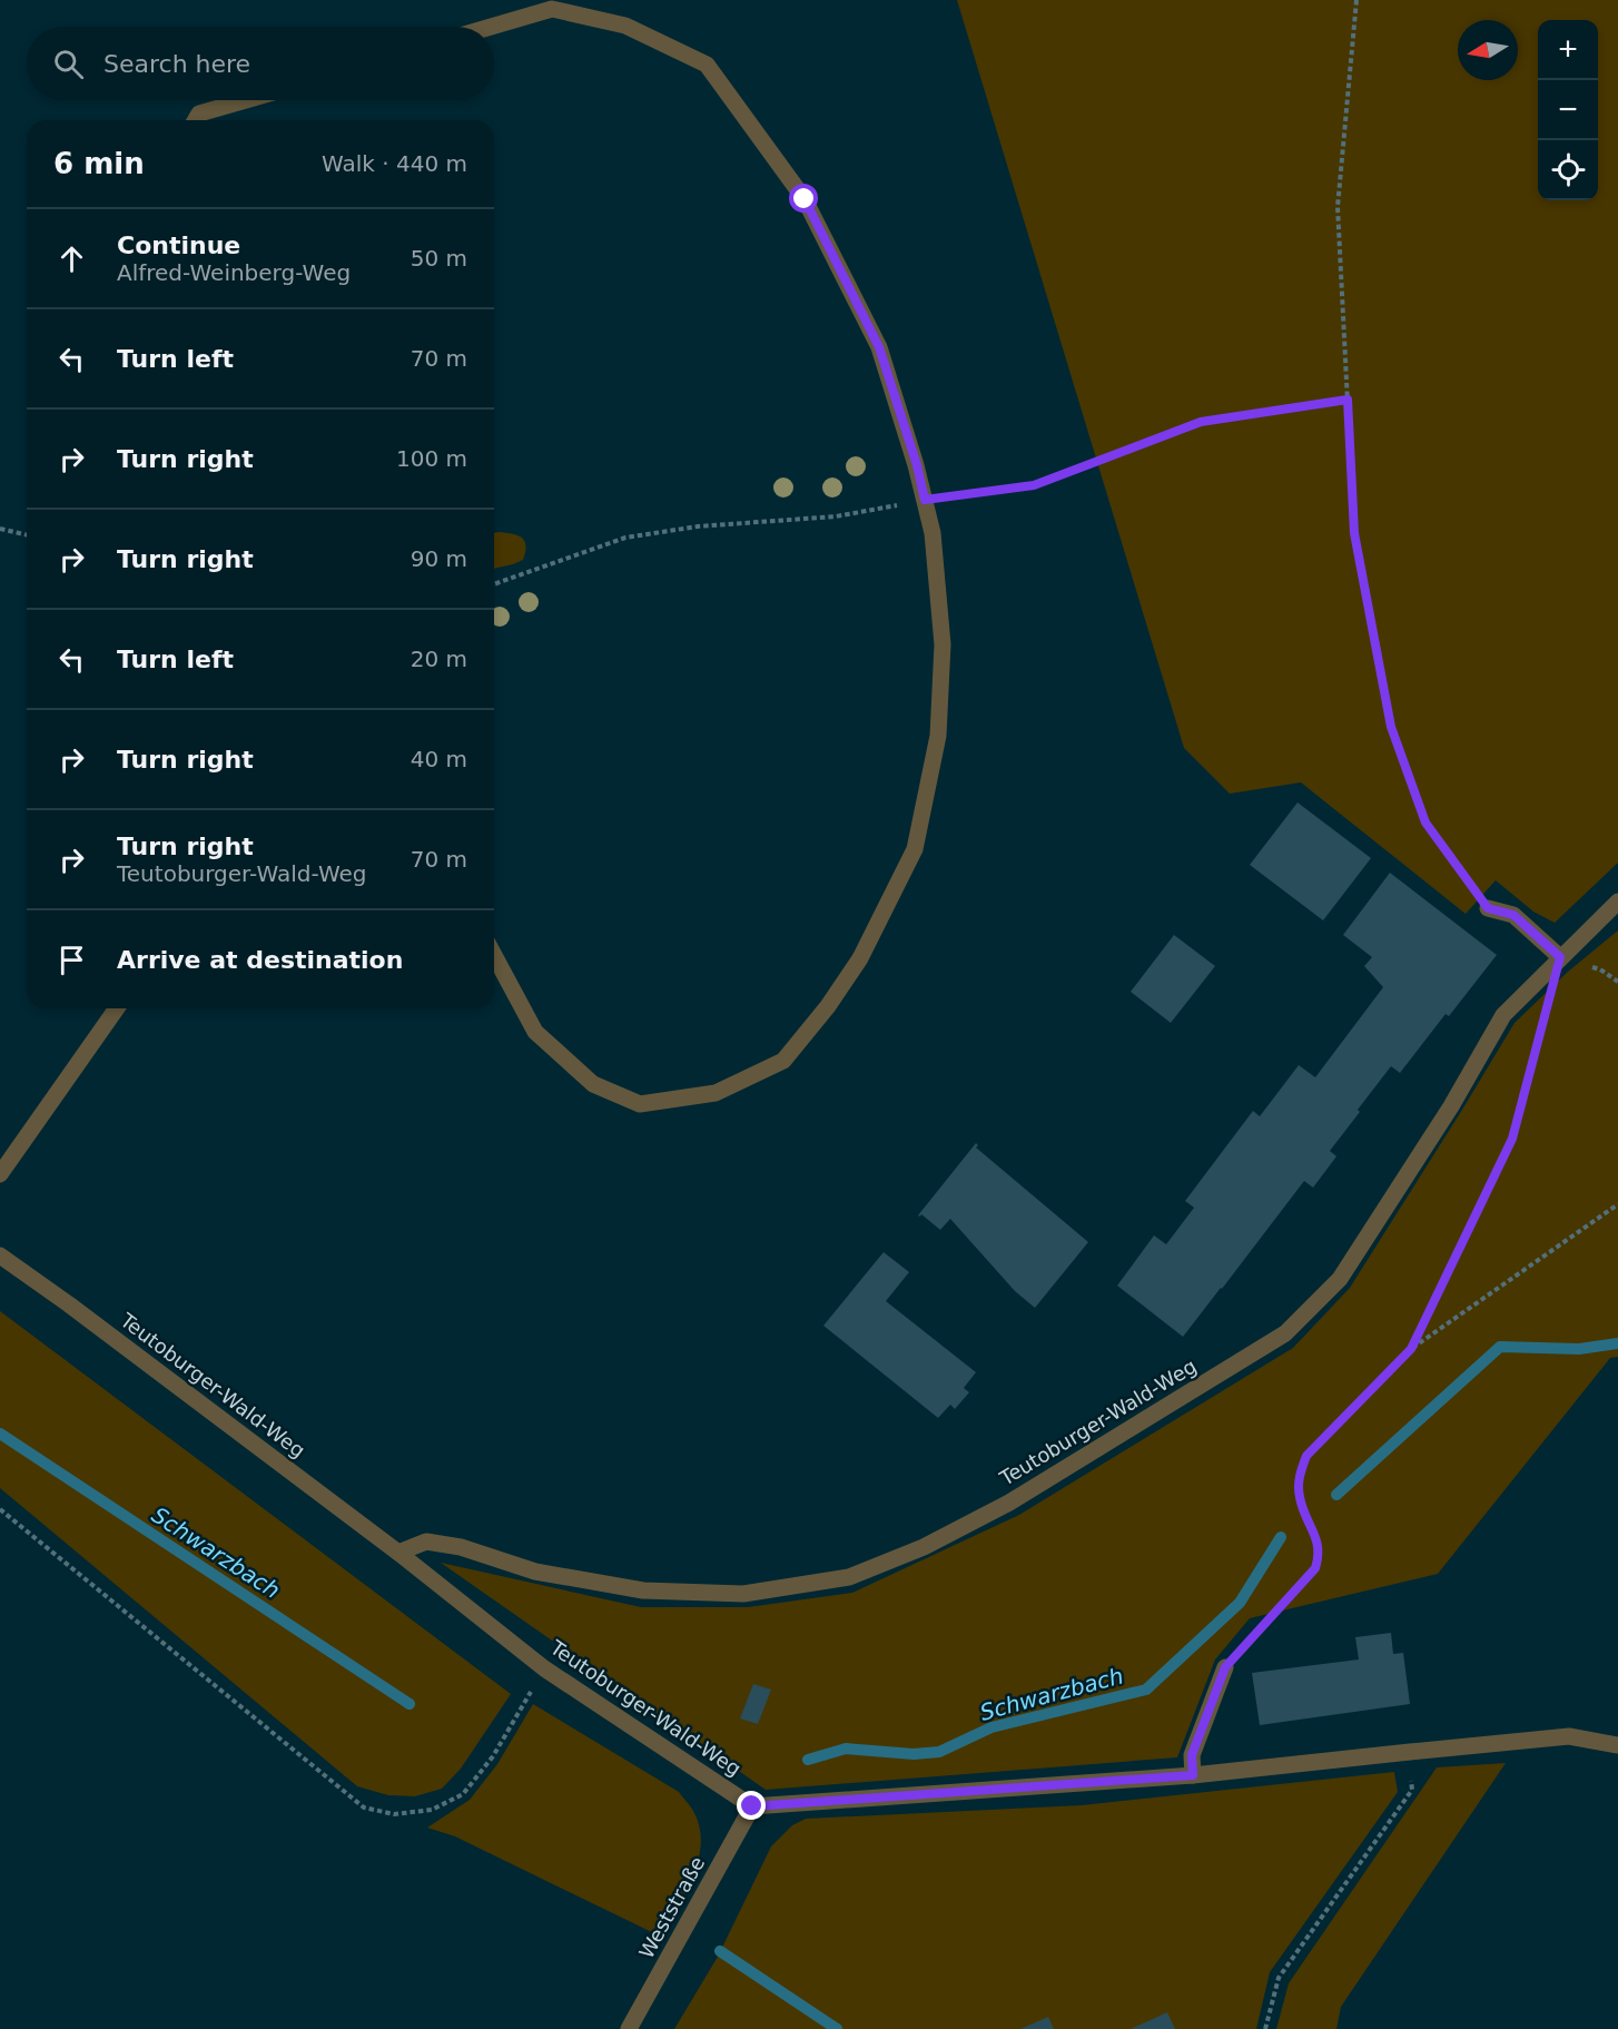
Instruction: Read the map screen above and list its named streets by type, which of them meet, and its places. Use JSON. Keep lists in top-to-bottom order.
{
  "streets": {
    "street": ["Teutoburger-Wald-Weg", "Weststraße"]
  },
  "crossings": [
    ["Teutoburger-Wald-Weg", "Weststraße"]
  ],
  "water": ["Schwarzbach"],
  "north": "left",
  "page": {
    "map_buttons": ["+", "−"],
    "search": "Search here",
    "heading": ["6 min", "Walk · 440 m"],
    "list": [
      ["Continue", "Alfred-Weinberg-Weg", "50 m"],
      ["Turn left", "70 m"],
      ["Turn right", "100 m"],
      ["Turn right", "90 m"],
      ["Turn left", "20 m"],
      ["Turn right", "40 m"],
      ["Turn right", "Teutoburger-Wald-Weg", "70 m"],
      "Arrive at destination"
    ]
  }
}
